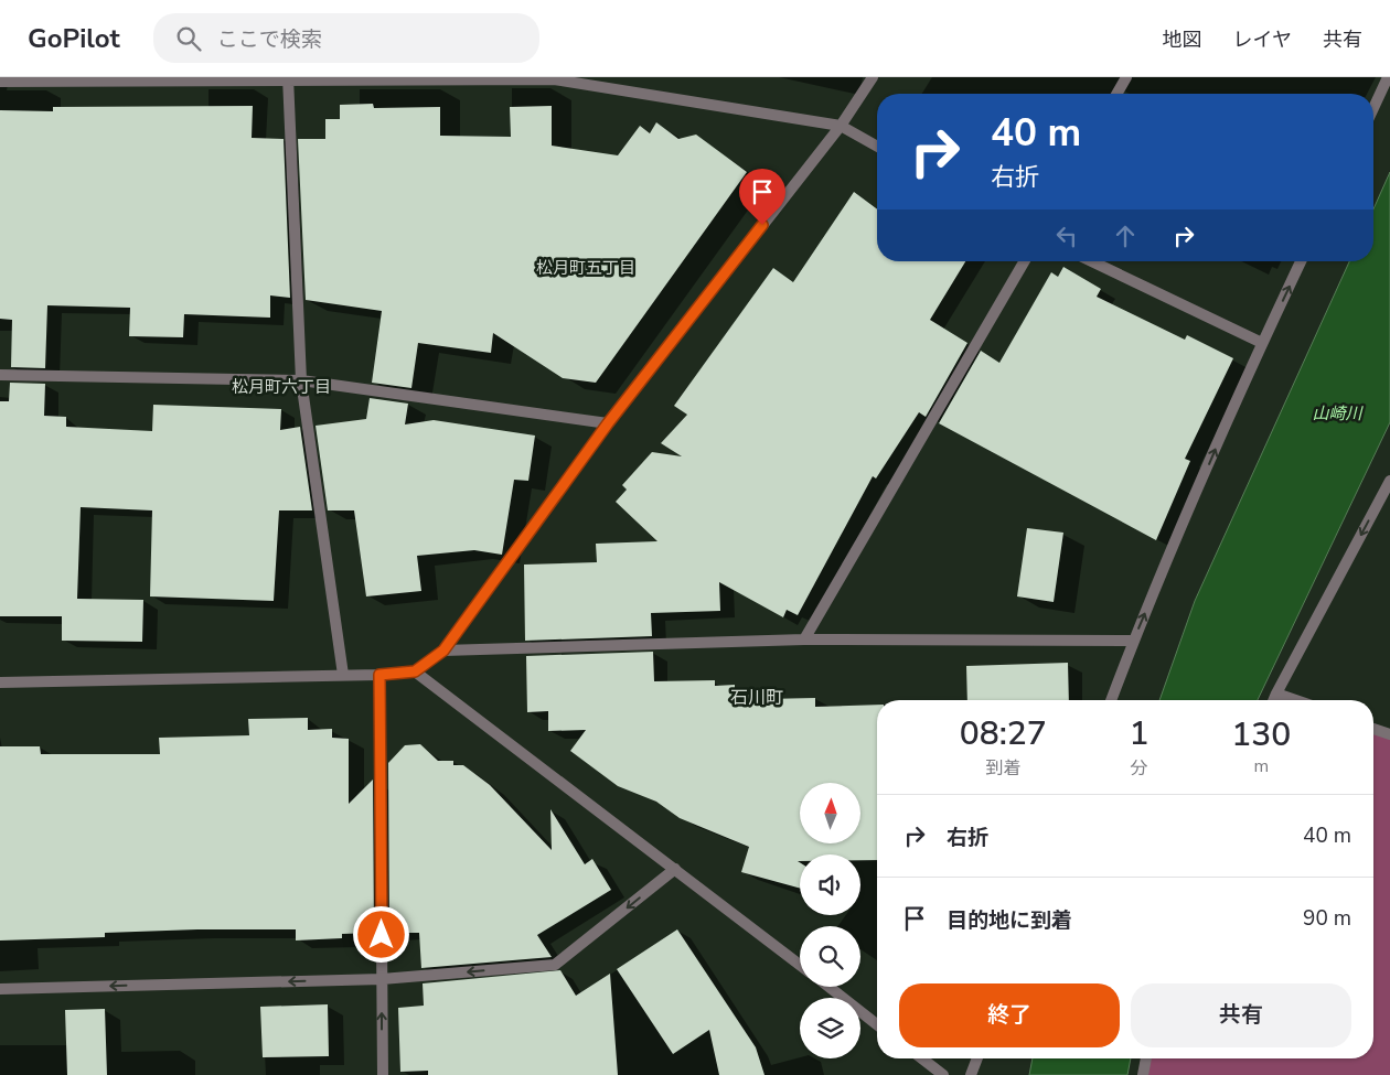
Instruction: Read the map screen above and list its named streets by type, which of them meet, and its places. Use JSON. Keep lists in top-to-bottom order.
{
  "districts": ["松月町五丁目", "松月町六丁目", "石川町"],
  "water": ["山崎川"],
  "north": "top",
  "page": {
    "header": "GoPilot",
    "search": "ここで検索",
    "nav": ["地図", "レイヤ", "共有"],
    "turn": ["40 m", "右折"],
    "eta": [
      "08:27",
      "到着",
      "1",
      "分",
      "130",
      "m"
    ],
    "list": [
      {
        "name": "右折",
        "value": "40 m"
      },
      {
        "name": "目的地に到着",
        "value": "90 m"
      }
    ],
    "buttons": ["終了", "共有"]
  }
}
